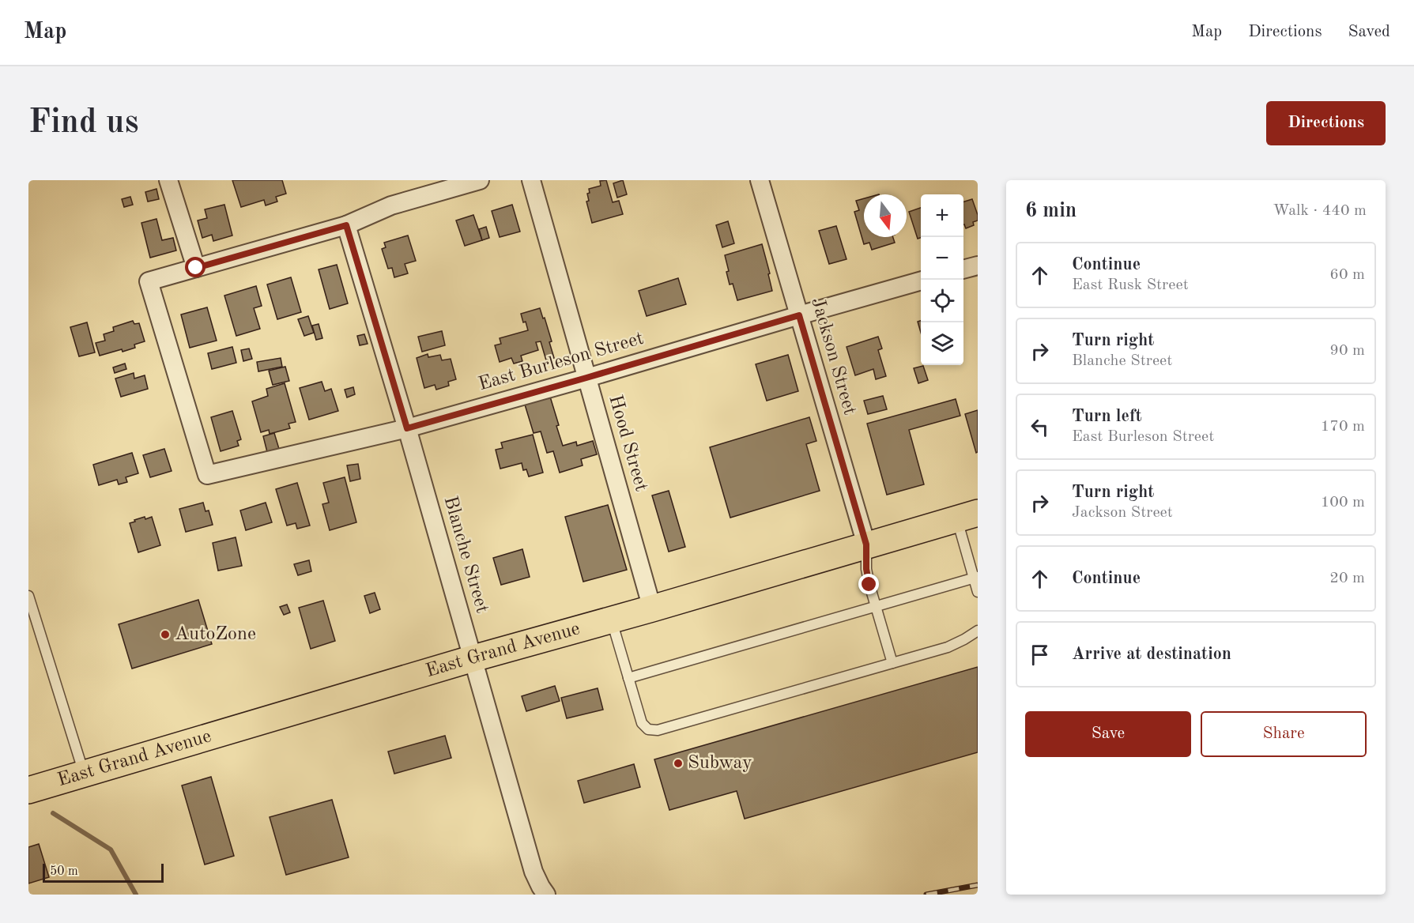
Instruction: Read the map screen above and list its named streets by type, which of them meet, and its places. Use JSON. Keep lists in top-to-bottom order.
{
  "streets": {
    "highway": ["East Grand Avenue"],
    "street": [
      "Jackson Street",
      "East Burleson Street",
      "Hood Street",
      "Blanche Street"
    ]
  },
  "crossings": [
    ["Jackson Street", "East Burleson Street"],
    ["Jackson Street", "East Grand Avenue"],
    ["East Burleson Street", "Hood Street"],
    ["East Burleson Street", "Blanche Street"],
    ["Hood Street", "East Grand Avenue"],
    ["Blanche Street", "East Grand Avenue"]
  ],
  "places": ["AutoZone", "Subway"],
  "scale_bar": "50 m",
  "north": "bottom",
  "page": {
    "header": "Map",
    "nav": ["Map", "Directions", "Saved"],
    "buttons": [
      "Directions",
      ["Save", "Share"]
    ],
    "title": "Find us",
    "heading": ["6 min", "Walk · 440 m"],
    "map_buttons": ["+", "−"],
    "list": [
      ["Continue", "East Rusk Street", "60 m"],
      ["Turn right", "Blanche Street", "90 m"],
      ["Turn left", "East Burleson Street", "170 m"],
      ["Turn right", "Jackson Street", "100 m"],
      ["Continue", "20 m"],
      "Arrive at destination"
    ],
    "scale": "50 m"
  }
}
